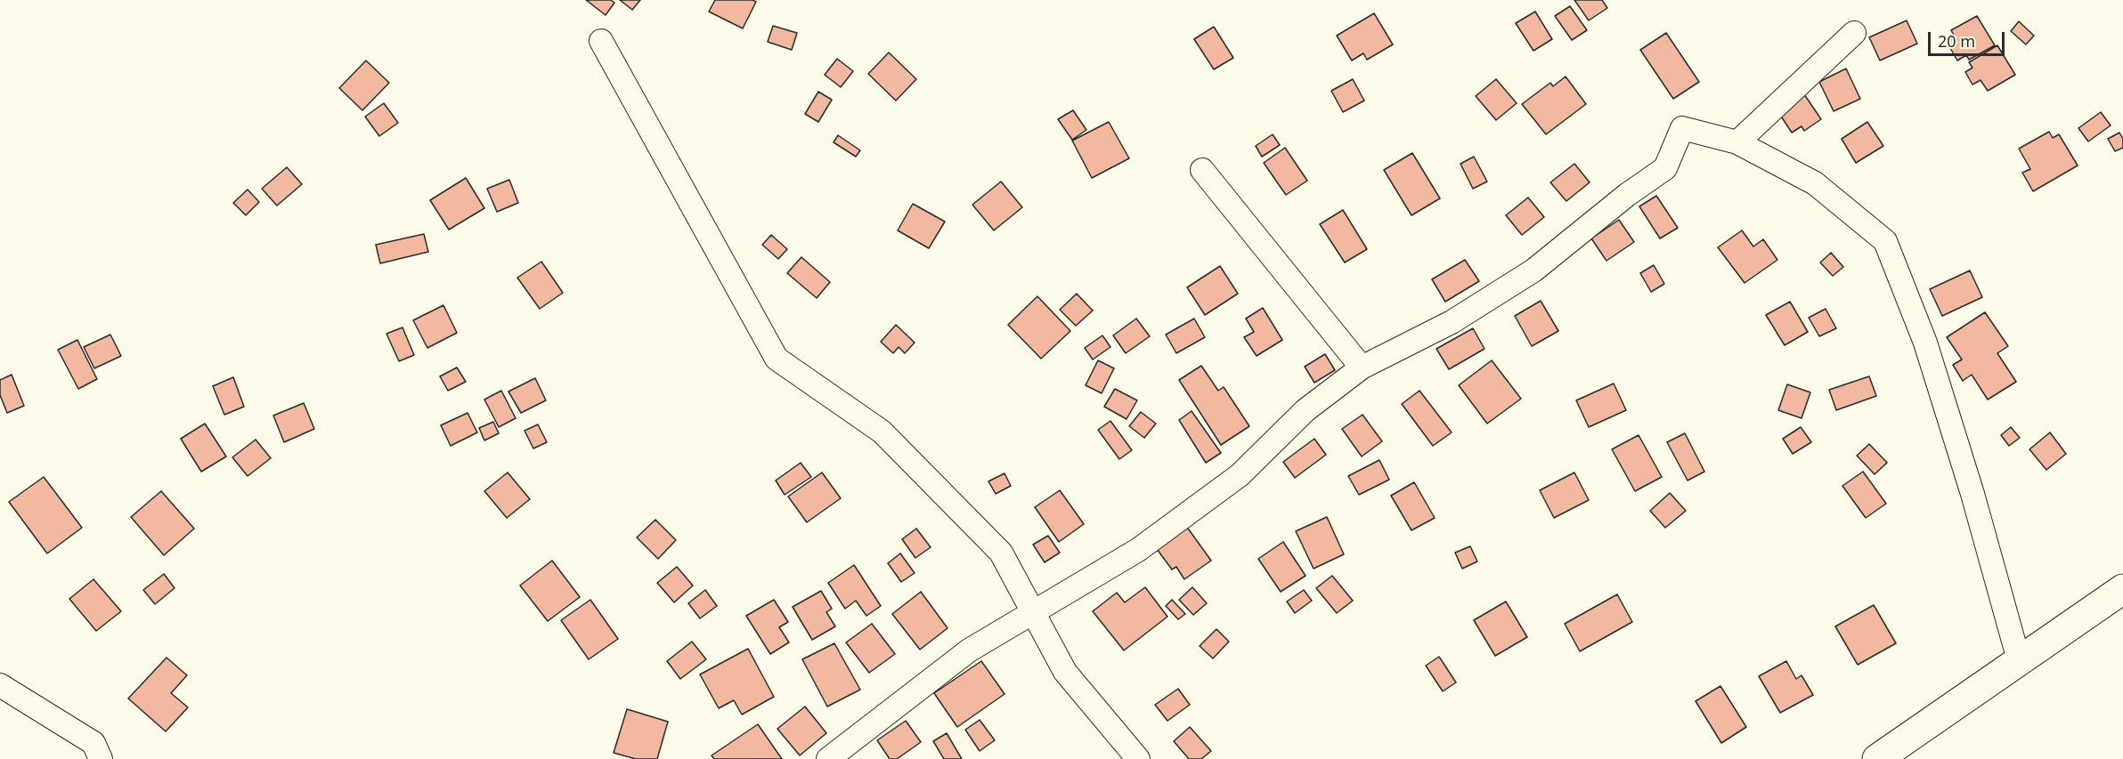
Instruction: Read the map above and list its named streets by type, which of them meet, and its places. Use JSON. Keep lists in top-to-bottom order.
{
  "scale_bar": "20 m"
}
